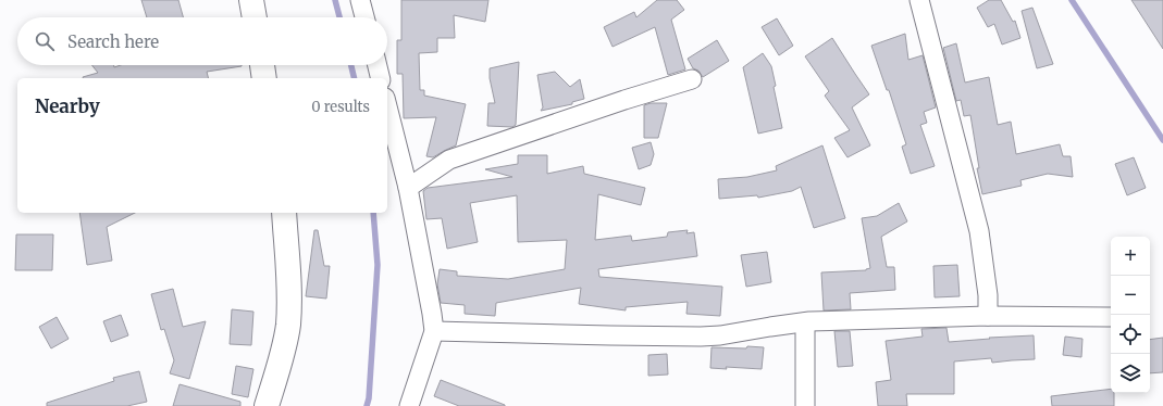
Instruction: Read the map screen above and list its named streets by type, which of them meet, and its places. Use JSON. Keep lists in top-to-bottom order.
{
  "page": {
    "search": "Search here",
    "heading": ["Nearby", "0 results"],
    "map_buttons": ["+", "−"]
  }
}
